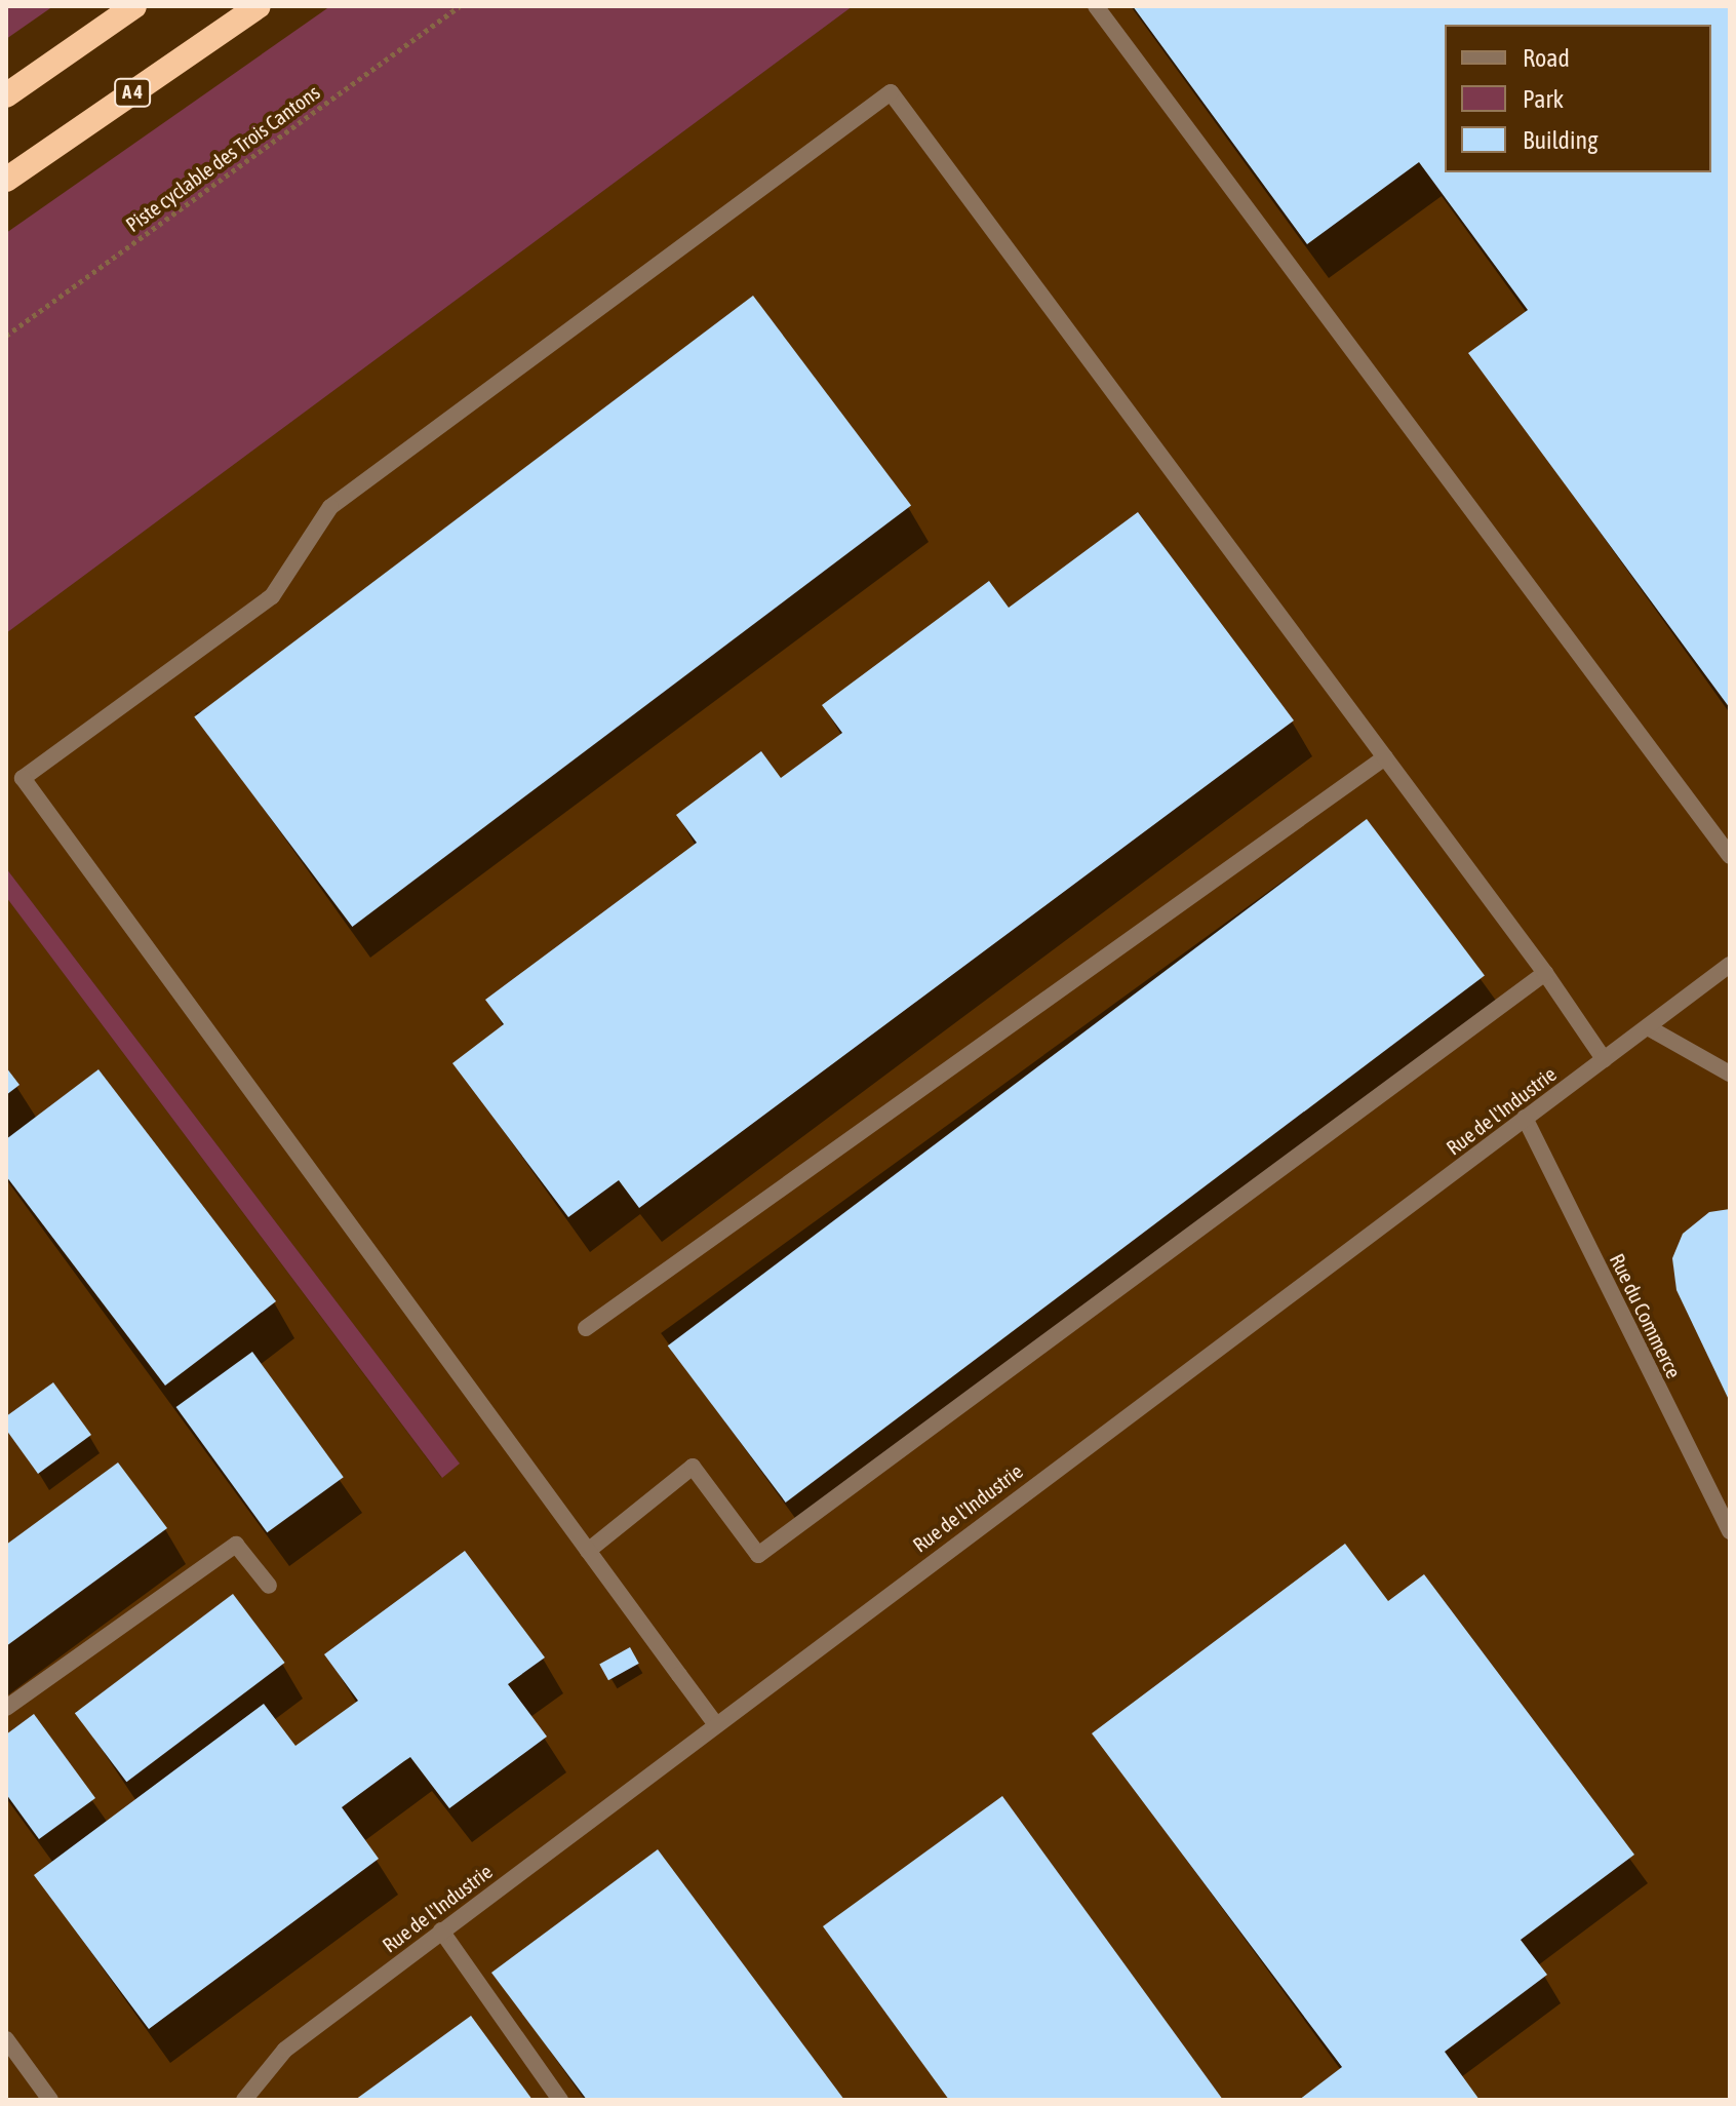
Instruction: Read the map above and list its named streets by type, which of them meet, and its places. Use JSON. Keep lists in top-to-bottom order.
{
  "streets": {
    "highway": ["A 4"],
    "street": ["Rue de l'Industrie", "Rue du Commerce"],
    "path": ["Piste cyclable des Trois Cantons"]
  },
  "crossings": [
    ["Rue de l'Industrie", "Rue du Commerce"]
  ],
  "legend": ["Road", "Park", "Building"]
}
